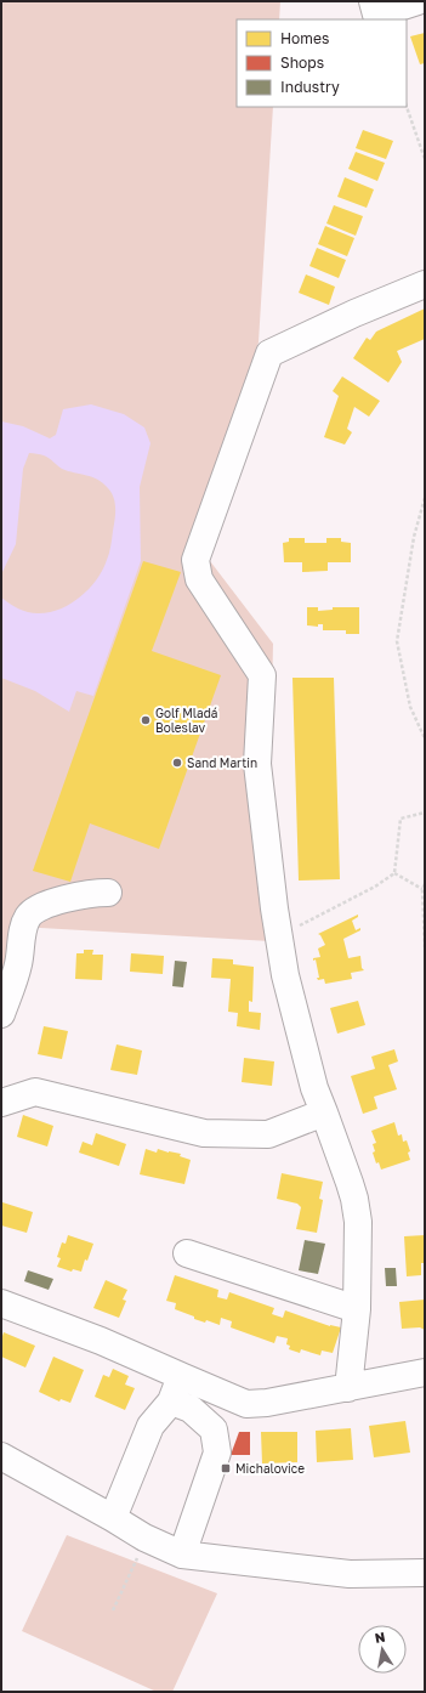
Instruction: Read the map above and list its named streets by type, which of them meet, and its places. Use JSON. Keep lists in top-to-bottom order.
{
  "places": {
    "other": ["Golf Mladá Boleslav", "Sand Martin"],
    "transit": ["Michalovice"]
  },
  "legend": ["Homes", "Shops", "Industry"],
  "north": "top"
}
